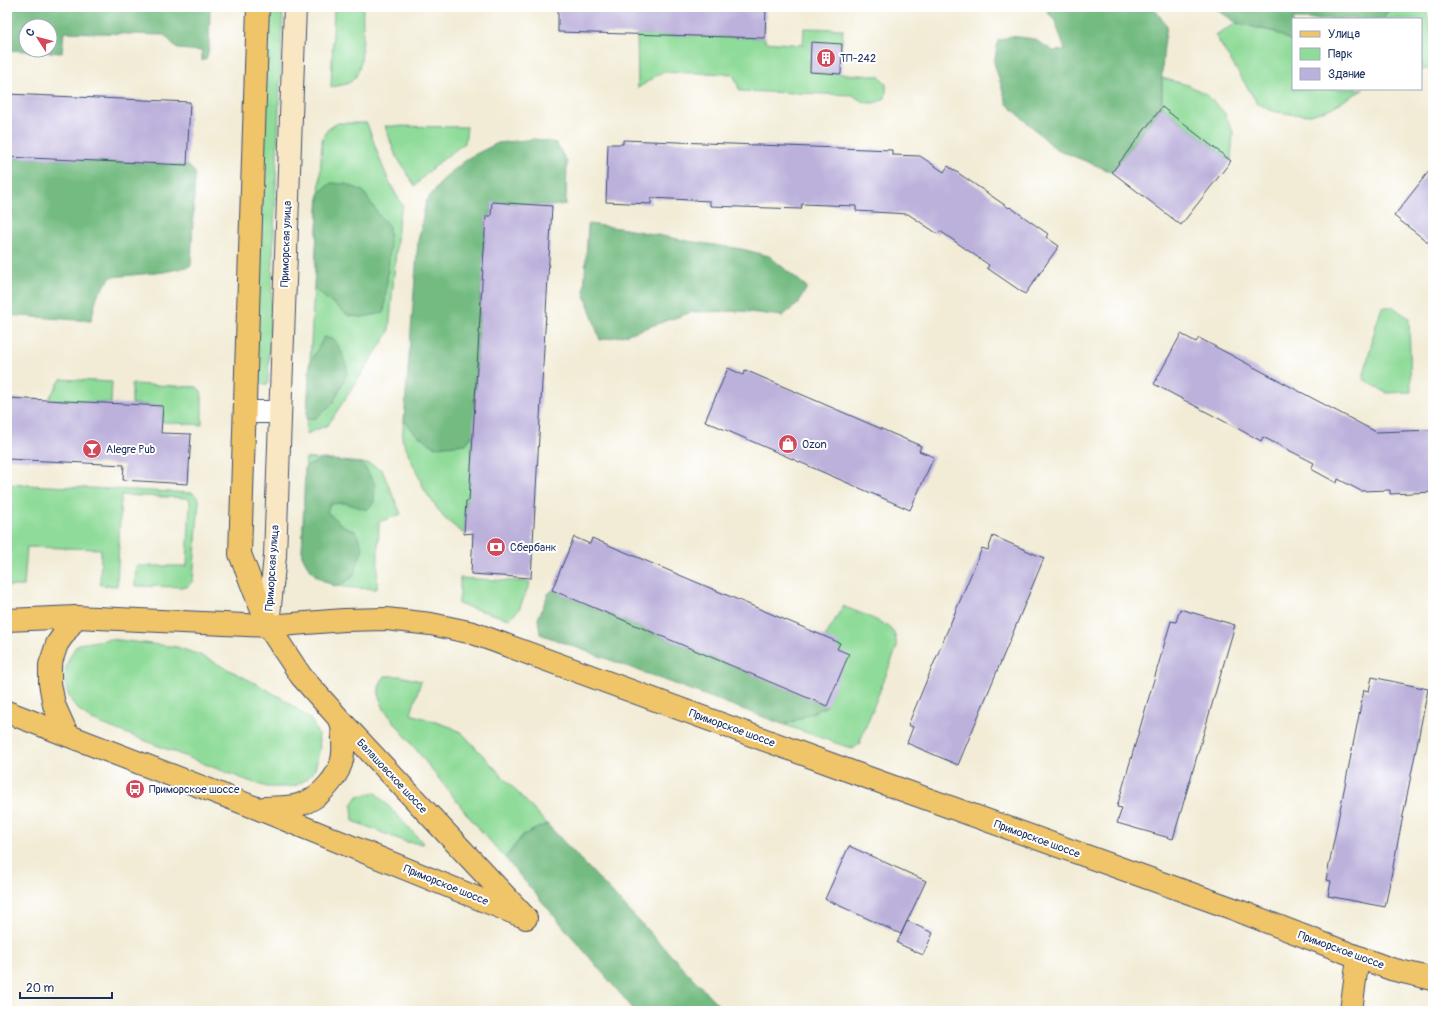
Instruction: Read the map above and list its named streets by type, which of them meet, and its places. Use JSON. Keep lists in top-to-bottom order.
{
  "streets": {
    "main road": ["Приморская улица", "Приморское шоссе", "Балашовское шоссе"]
  },
  "crossings": [
    ["Приморская улица", "Приморское шоссе"],
    ["Приморская улица", "Балашовское шоссе"],
    ["Приморское шоссе", "Балашовское шоссе"]
  ],
  "places": {
    "building": ["ТП-242"],
    "shop": ["Ozon"],
    "bar": ["Alegre Pub"],
    "bank": ["Сбербанк"],
    "bus stop": ["Приморское шоссе"]
  },
  "legend": ["Улица", "Парк", "Здание"],
  "scale_bar": "20 m",
  "north": "top left"
}
